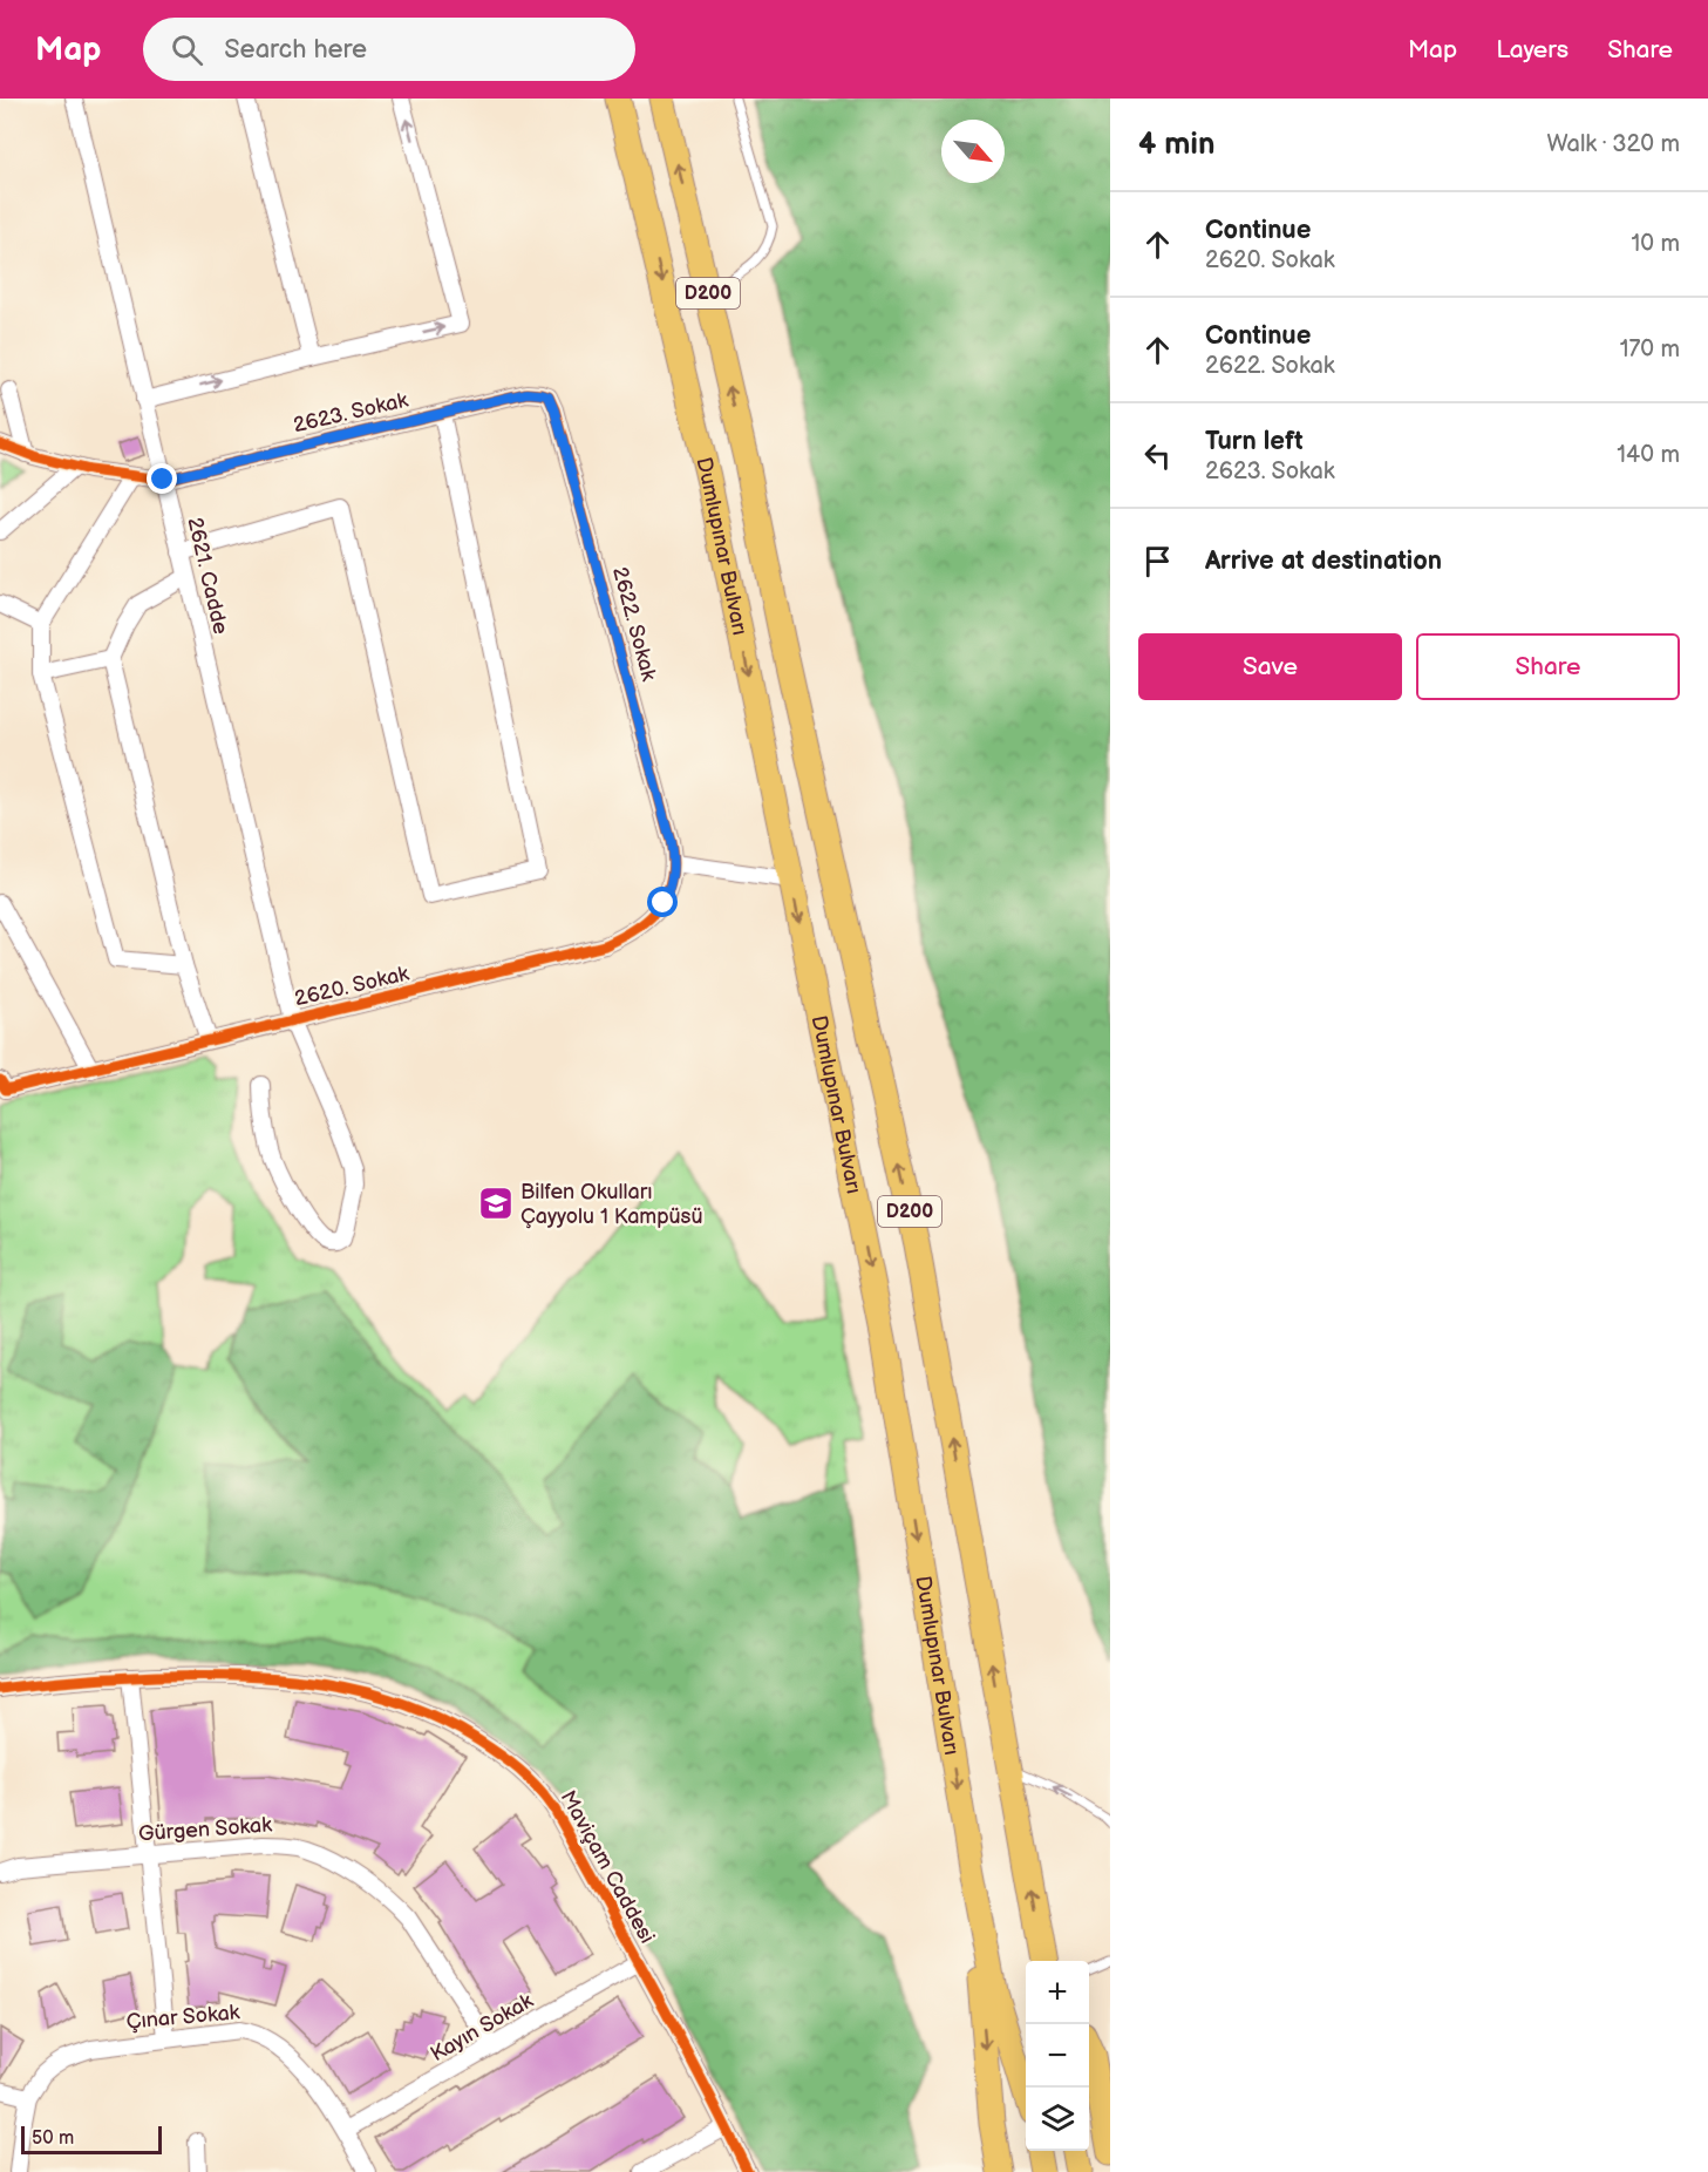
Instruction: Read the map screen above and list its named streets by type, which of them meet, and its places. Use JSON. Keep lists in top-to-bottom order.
{
  "streets": {
    "highway": ["D200", "Dumlupınar Bulvarı"],
    "street": [
      "2623. Sokak",
      "2621. Cadde",
      "2622. Sokak",
      "2620. Sokak",
      "Gürgen Sokak",
      "Maviçam Caddesi",
      "Çınar Sokak",
      "Kayın Sokak"
    ]
  },
  "crossings": [
    ["2623. Sokak", "2621. Cadde"],
    ["2623. Sokak", "2622. Sokak"],
    ["2621. Cadde", "2620. Sokak"],
    ["2622. Sokak", "2620. Sokak"],
    ["Gürgen Sokak", "Kayın Sokak"],
    ["Maviçam Caddesi", "Kayın Sokak"],
    ["Çınar Sokak", "Kayın Sokak"]
  ],
  "places": {
    "school or university": ["Bilfen Okulları Çayyolu 1 Kampüsü"]
  },
  "scale_bar": "50 m",
  "north": "bottom right",
  "page": {
    "header": "Map",
    "search": "Search here",
    "nav": ["Map", "Layers", "Share"],
    "heading": ["4 min", "Walk · 320 m"],
    "list": [
      ["Continue", "2620. Sokak", "10 m"],
      ["Continue", "2622. Sokak", "170 m"],
      ["Turn left", "2623. Sokak", "140 m"],
      "Arrive at destination"
    ],
    "buttons": ["Save", "Share"],
    "map_buttons": ["+", "−"],
    "scale": "50 m"
  }
}
